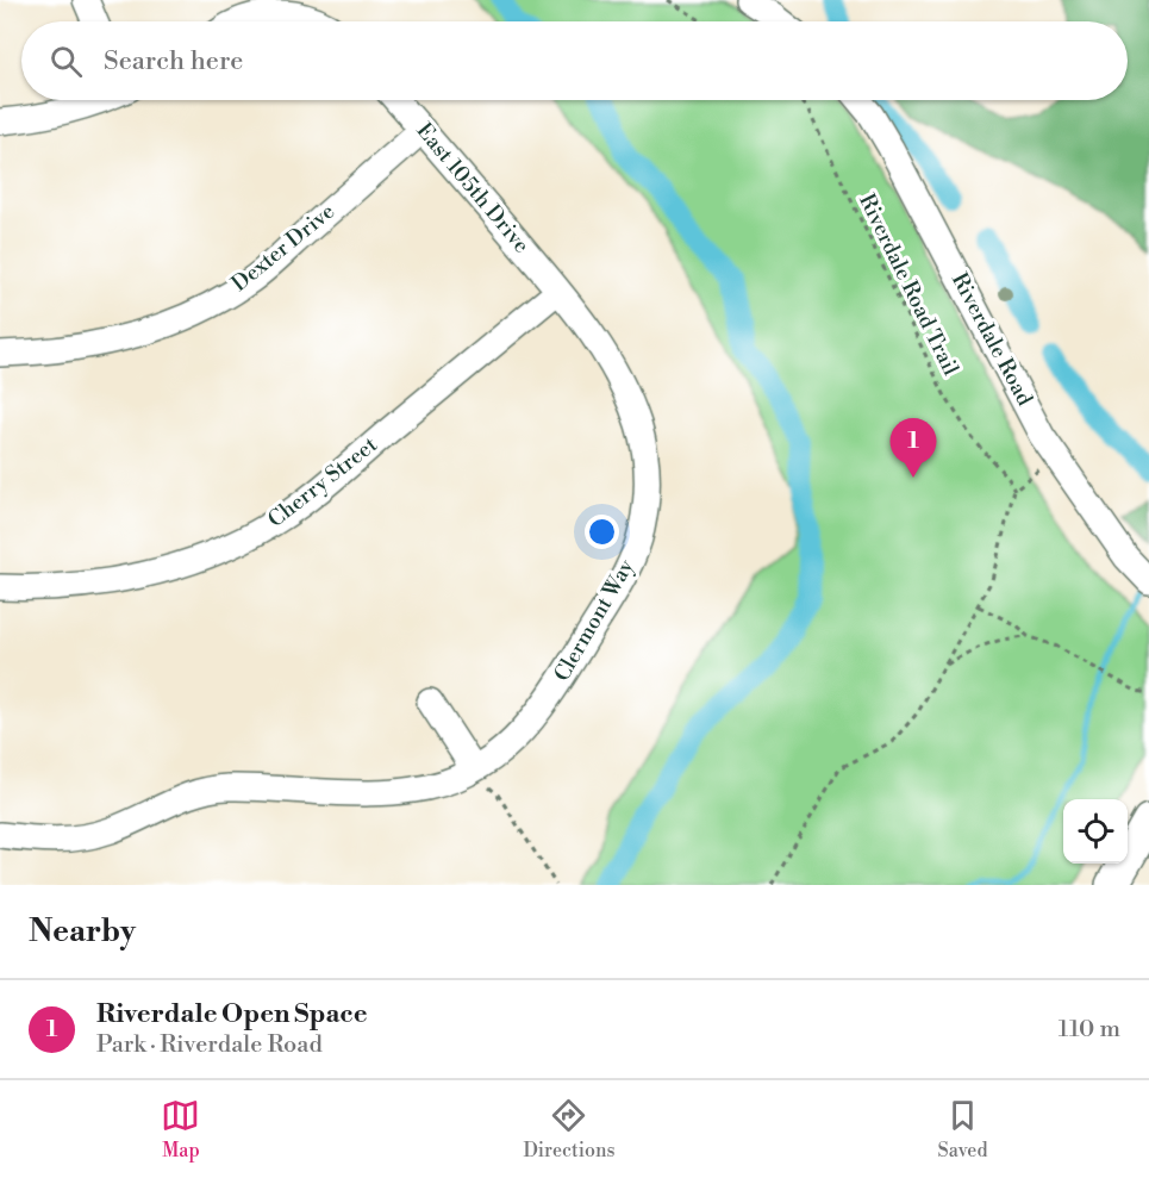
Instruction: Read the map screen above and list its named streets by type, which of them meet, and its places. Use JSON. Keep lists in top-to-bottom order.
{
  "streets": {
    "street": [
      "East 105th Drive",
      "Dexter Drive",
      "Riverdale Road",
      "Cherry Street",
      "Clermont Way"
    ],
    "path": ["Riverdale Road Trail"]
  },
  "crossings": [
    ["East 105th Drive", "Dexter Drive"],
    ["East 105th Drive", "Cherry Street"],
    ["East 105th Drive", "Clermont Way"],
    ["Cherry Street", "Clermont Way"]
  ],
  "page": {
    "search": "Search here",
    "pins": "1",
    "heading": "Nearby",
    "list": [
      {
        "mark": "1",
        "name": "Riverdale Open Space",
        "note": "Park · Riverdale Road",
        "value": "110 m"
      }
    ],
    "nav": ["Map", "Directions", "Saved"]
  }
}
